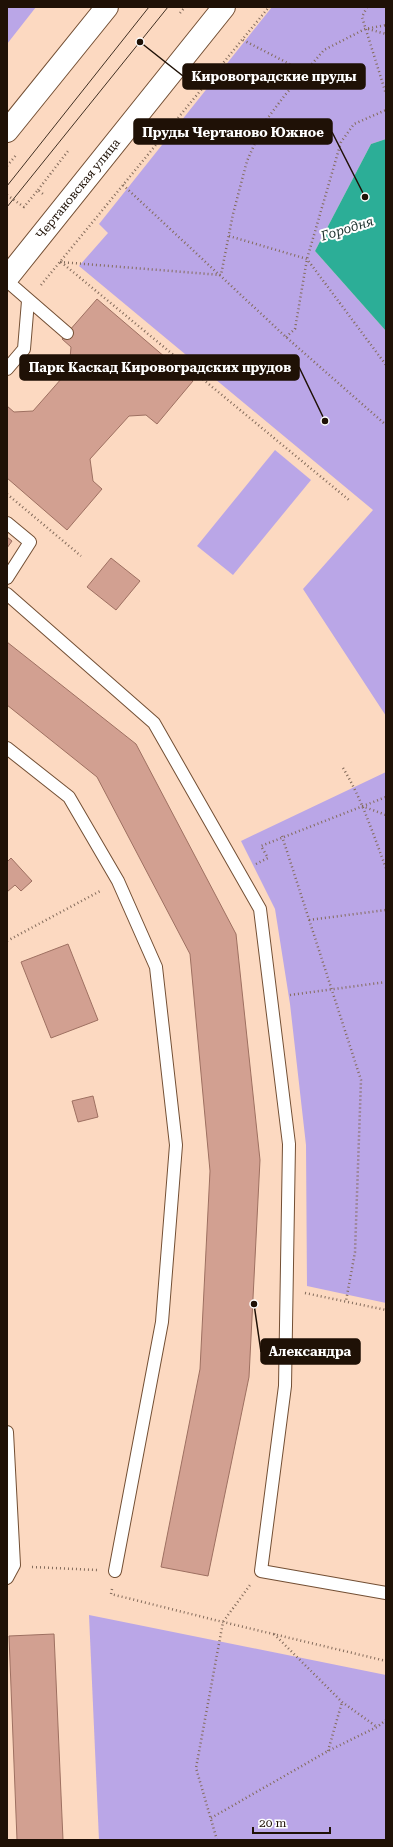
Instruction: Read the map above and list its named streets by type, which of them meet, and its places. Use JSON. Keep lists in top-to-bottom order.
{
  "streets": {
    "main road": ["Чертановская улица"]
  },
  "water": ["Городня"],
  "places": [
    "Кировоградские пруды",
    "Пруды Чертаново Южное",
    "Парк Каскад Кировоградских прудов",
    "Александра"
  ],
  "scale_bar": "20 m"
}
